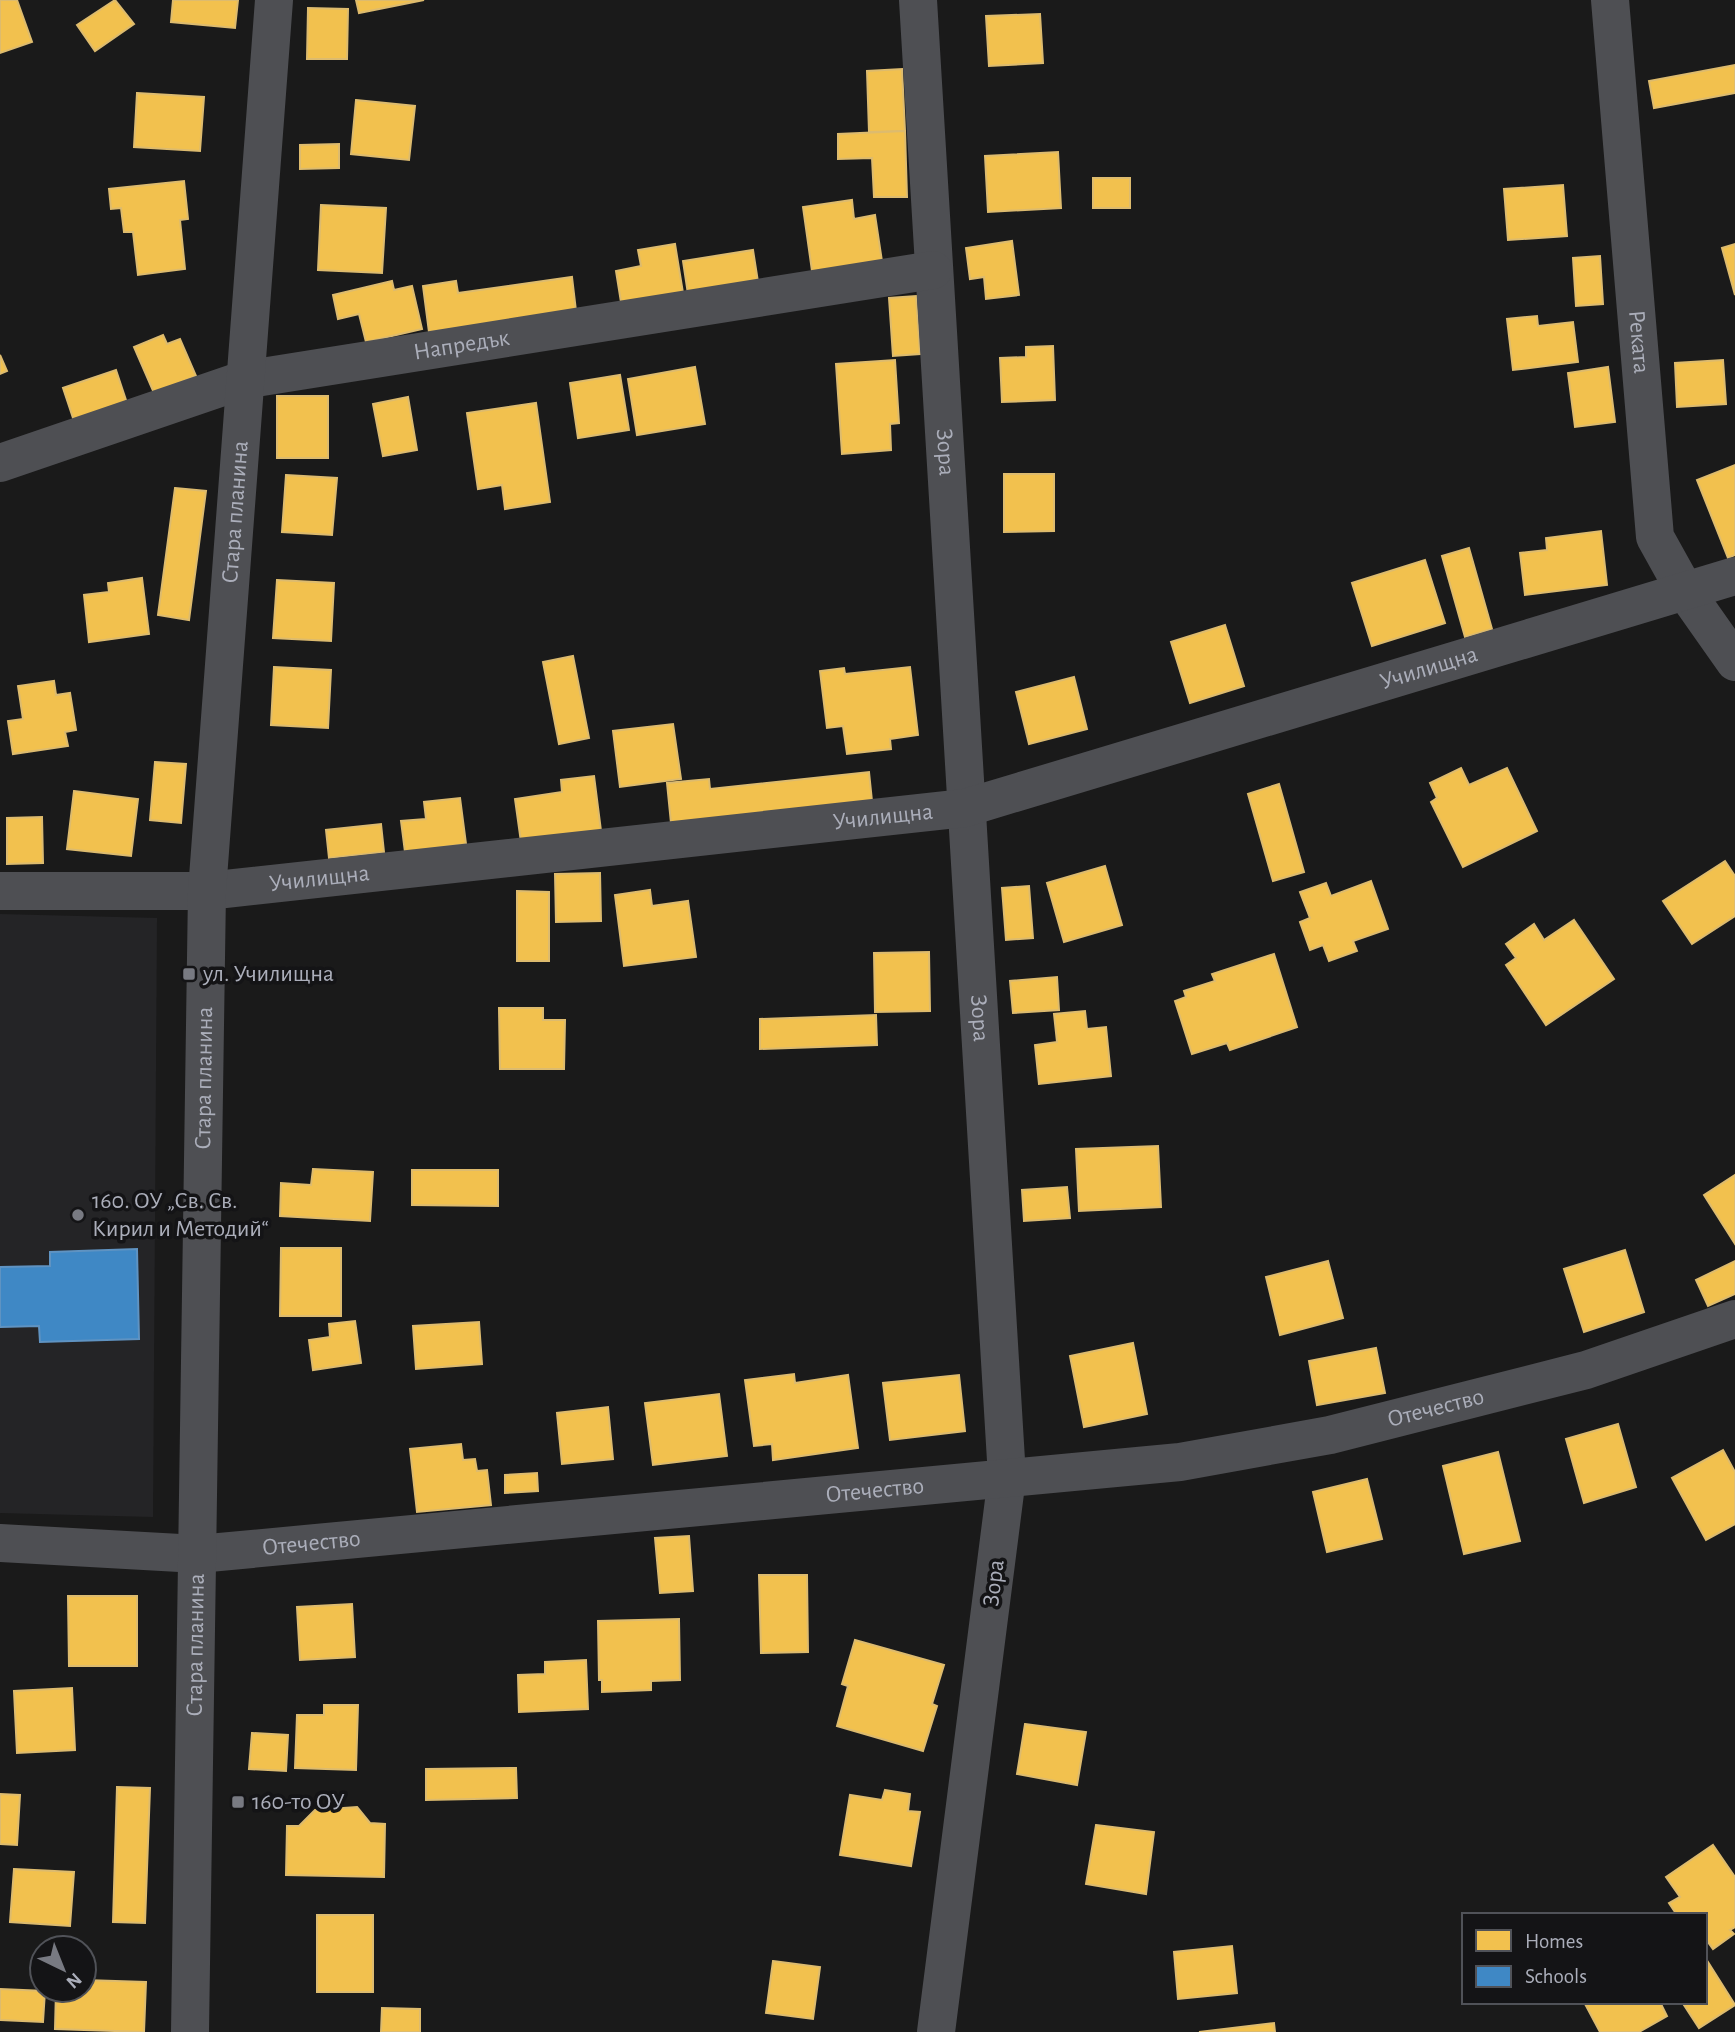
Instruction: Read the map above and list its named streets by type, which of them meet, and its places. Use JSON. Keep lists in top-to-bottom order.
{
  "streets": {
    "street": [
      "Реката",
      "Напредък",
      "Зора",
      "Стара планина",
      "Училищна",
      "Отечество"
    ]
  },
  "crossings": [
    ["Реката", "Училищна"],
    ["Напредък", "Зора"],
    ["Напредък", "Стара планина"],
    ["Зора", "Училищна"],
    ["Зора", "Отечество"],
    ["Стара планина", "Училищна"],
    ["Стара планина", "Отечество"]
  ],
  "places": {
    "transit": ["ул. Училищна", "160-то ОУ"],
    "other": ["160. ОУ „Св. Св. Кирил и Методий“"]
  },
  "legend": ["Homes", "Schools"],
  "north": "bottom right"
}
